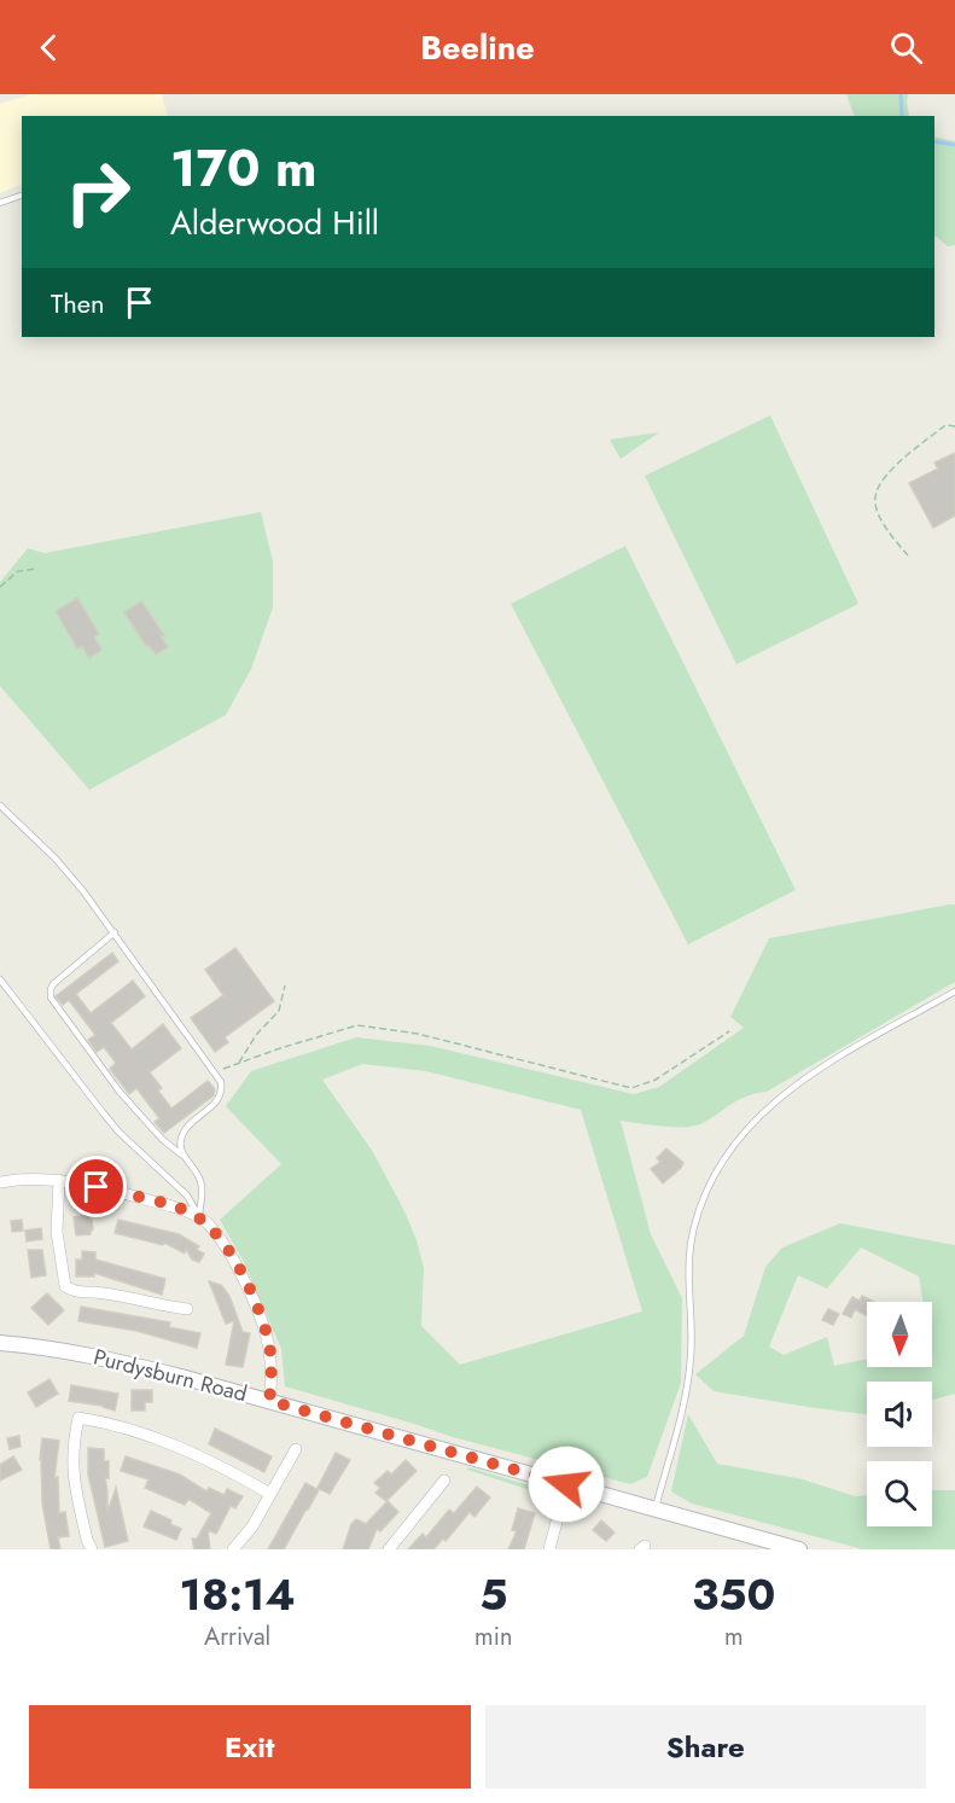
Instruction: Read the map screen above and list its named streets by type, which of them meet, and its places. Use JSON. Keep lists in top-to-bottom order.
{
  "streets": {
    "street": ["Purdysburn Road"]
  },
  "north": "bottom",
  "page": {
    "header": "Beeline",
    "turn": ["170 m", "Alderwood Hill"],
    "then": "Then",
    "eta": [
      "18:14",
      "Arrival",
      "5",
      "min",
      "350",
      "m"
    ],
    "buttons": ["Exit", "Share"]
  }
}
